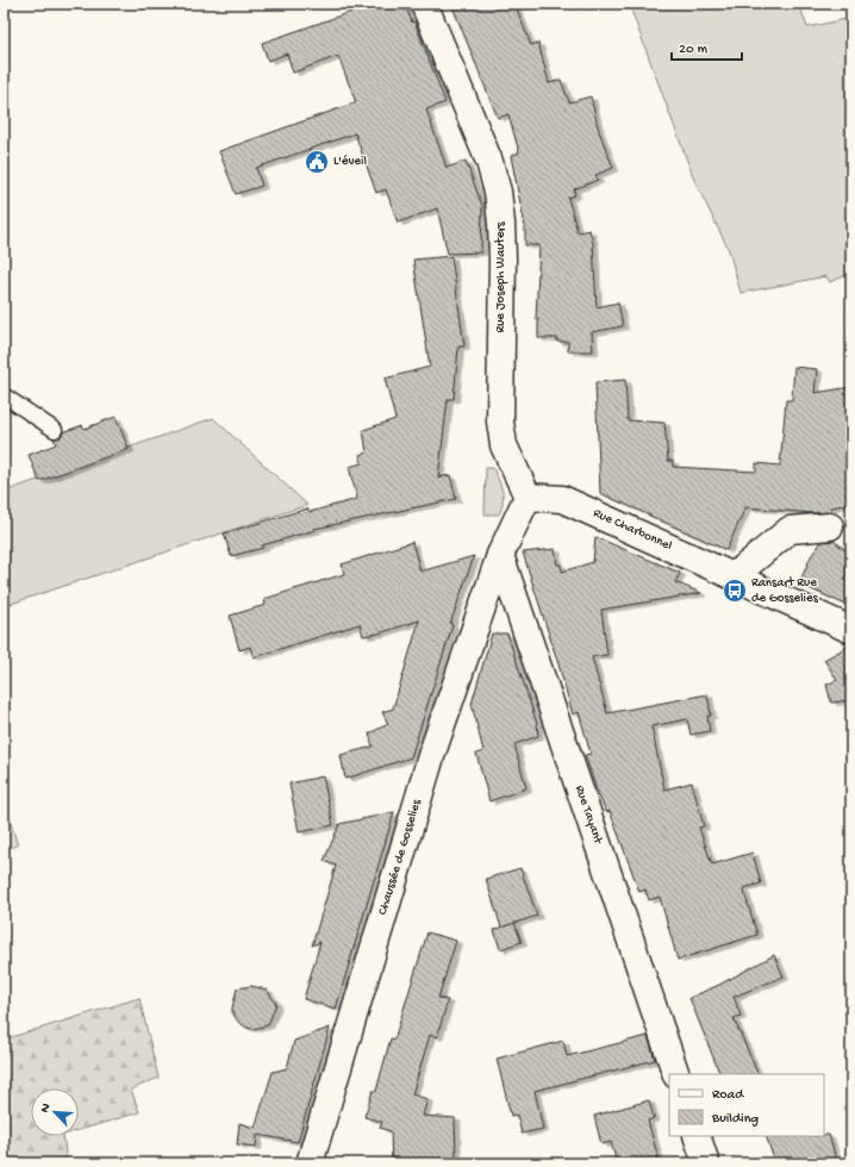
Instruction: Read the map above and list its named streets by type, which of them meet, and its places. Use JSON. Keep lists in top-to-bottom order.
{
  "streets": {
    "street": [
      "Rue Joseph Wauters",
      "Rue Charbonnel",
      "Rue Tayant",
      "Chaussée de Gosselies"
    ]
  },
  "crossings": [
    ["Rue Joseph Wauters", "Rue Charbonnel"],
    ["Rue Tayant", "Chaussée de Gosselies"]
  ],
  "places": {
    "public building": ["L'éveil"],
    "bus stop": ["Ransart Rue de Gosselies"]
  },
  "legend": ["Road", "Building"],
  "scale_bar": "20 m",
  "north": "top left"
}
